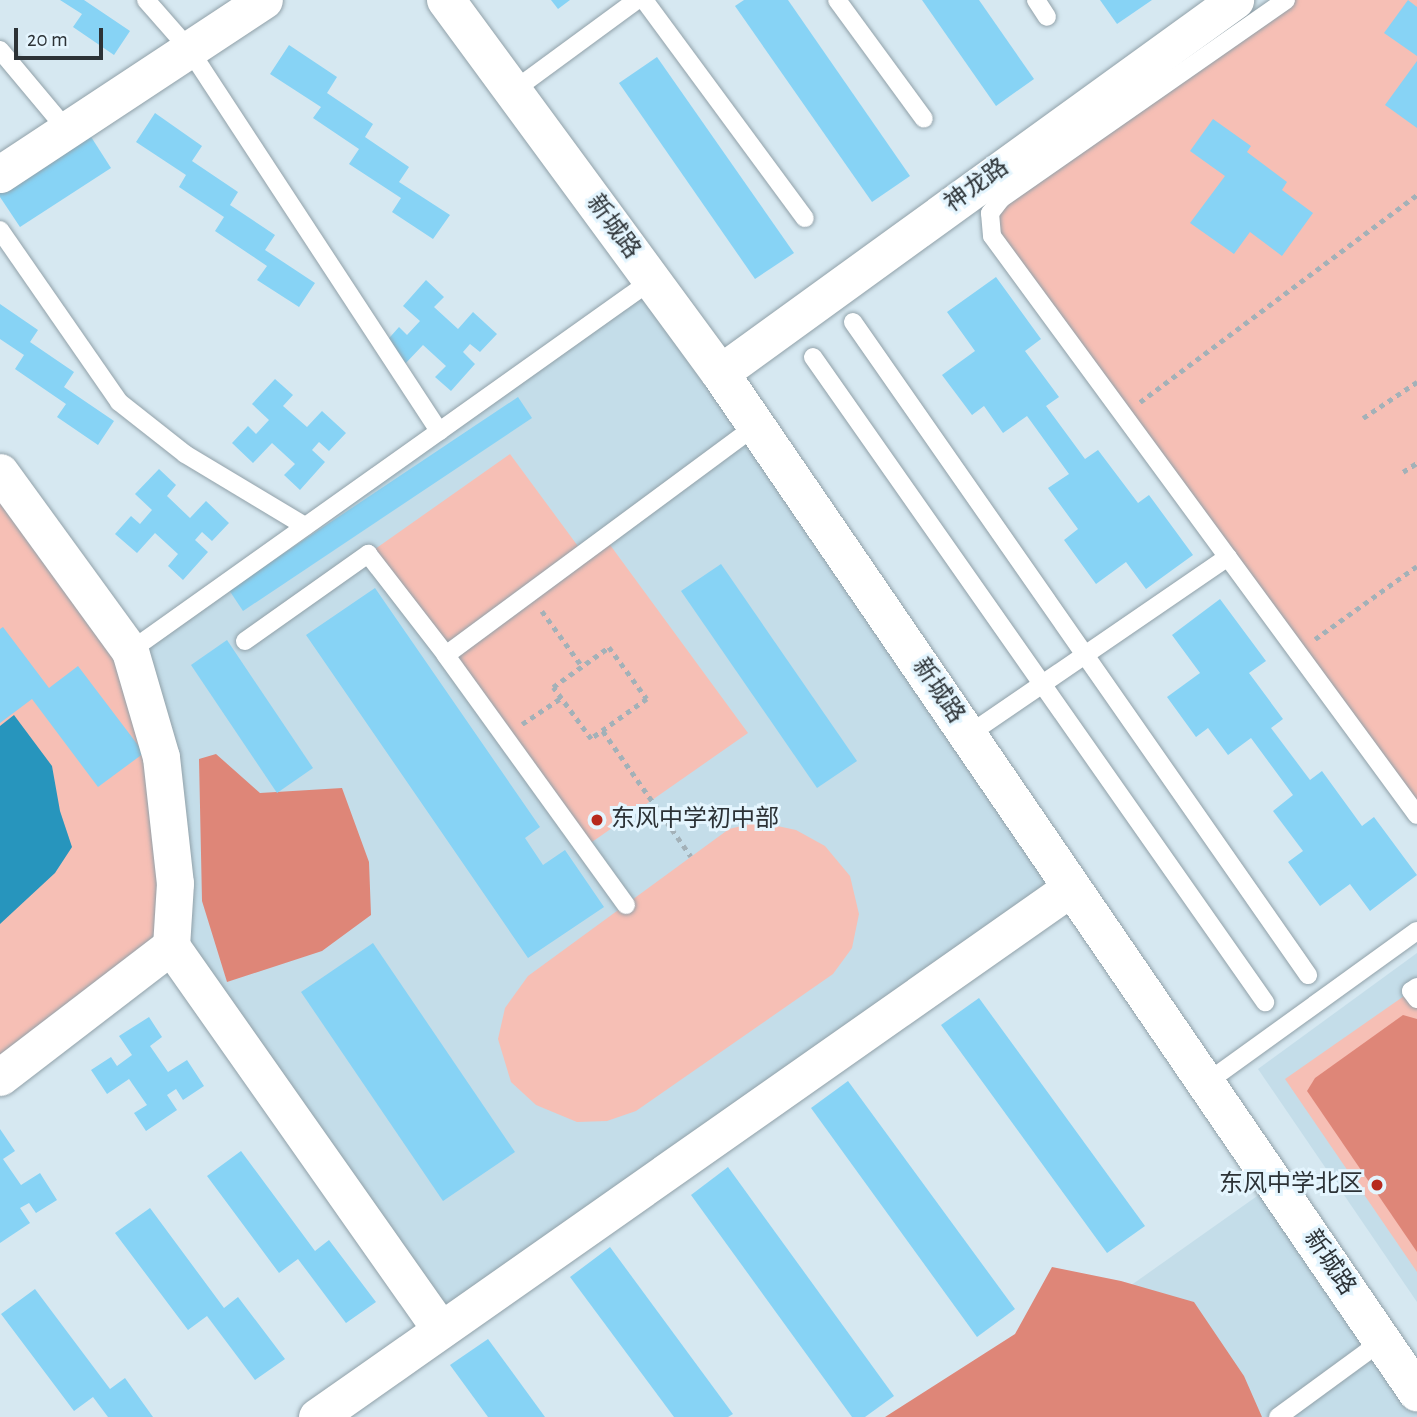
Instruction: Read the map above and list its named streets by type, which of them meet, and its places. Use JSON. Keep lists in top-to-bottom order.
{
  "streets": {
    "street": ["神龙路", "新城路"]
  },
  "crossings": [
    ["神龙路", "新城路"]
  ],
  "places": ["东风中学初中部", "东风中学北区"],
  "scale_bar": "20 m"
}
